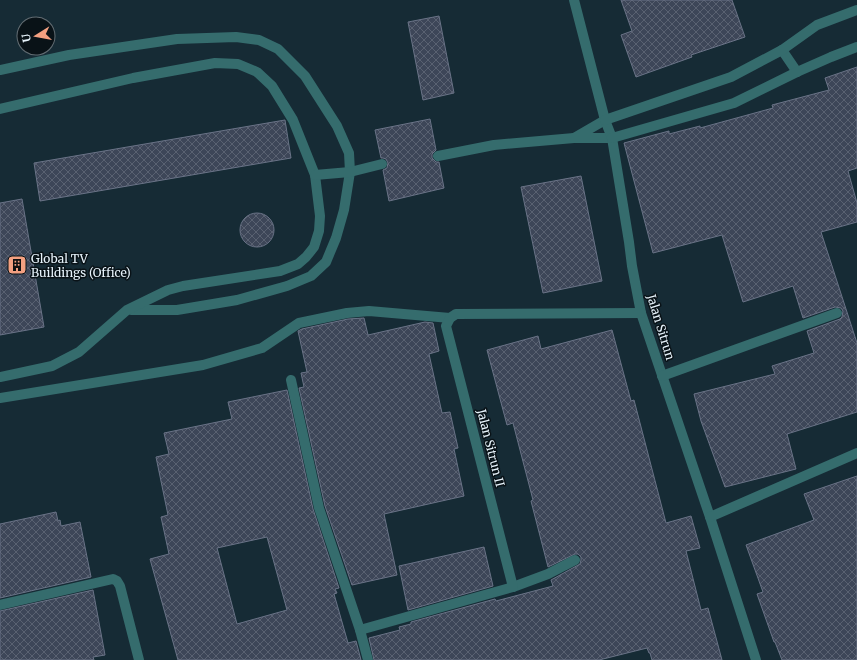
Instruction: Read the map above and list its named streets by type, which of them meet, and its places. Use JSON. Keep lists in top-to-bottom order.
{
  "streets": {
    "street": ["Jalan Sitrun", "Jalan Sitrun II"]
  },
  "places": {
    "building": ["Global TV Buildings (Office)"]
  },
  "north": "left"
}
